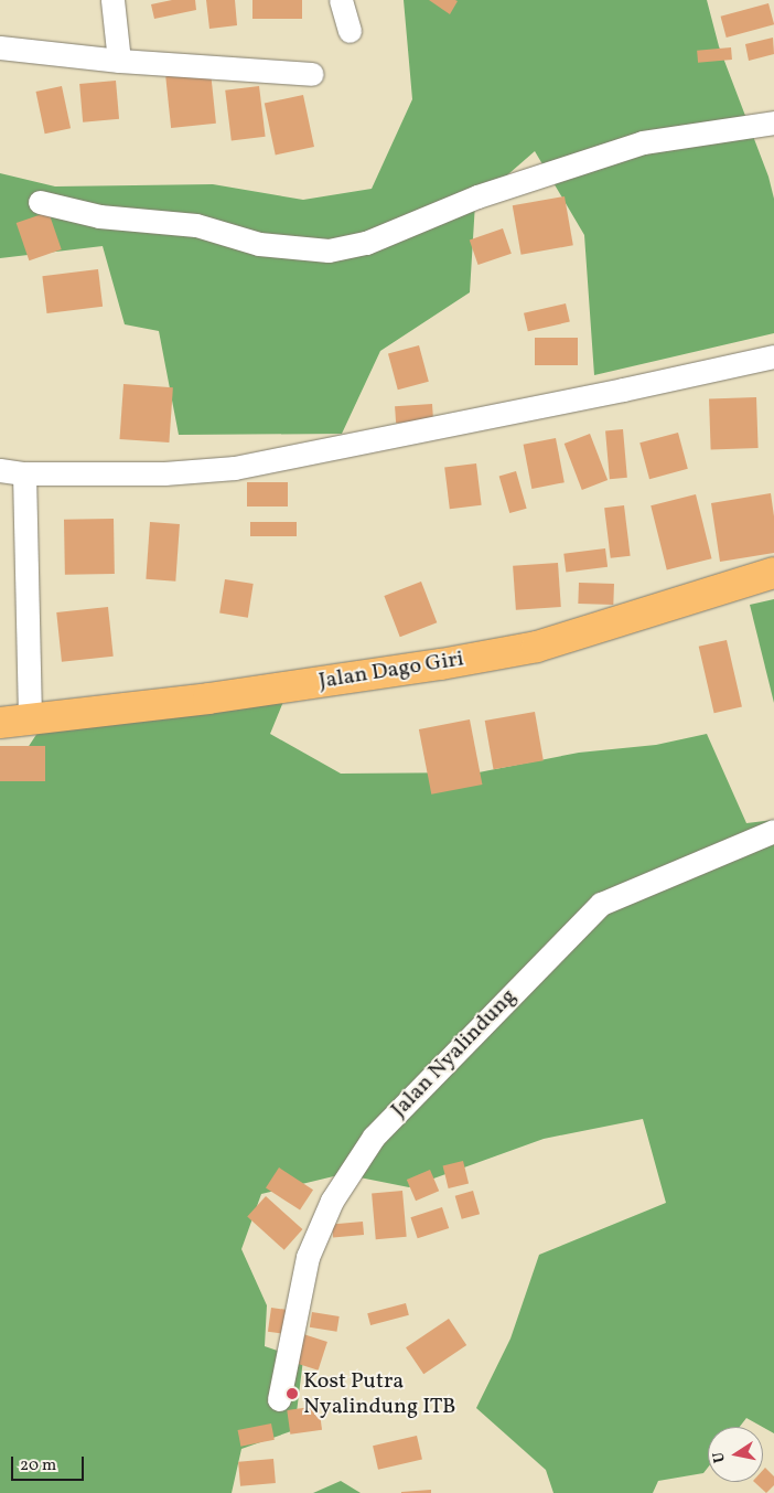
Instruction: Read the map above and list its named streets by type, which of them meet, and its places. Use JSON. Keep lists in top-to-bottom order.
{
  "streets": {
    "main road": ["Jalan Dago Giri"],
    "street": ["Jalan Nyalindung"]
  },
  "places": ["Kost Putra Nyalindung ITB"],
  "scale_bar": "20 m",
  "north": "left"
}
